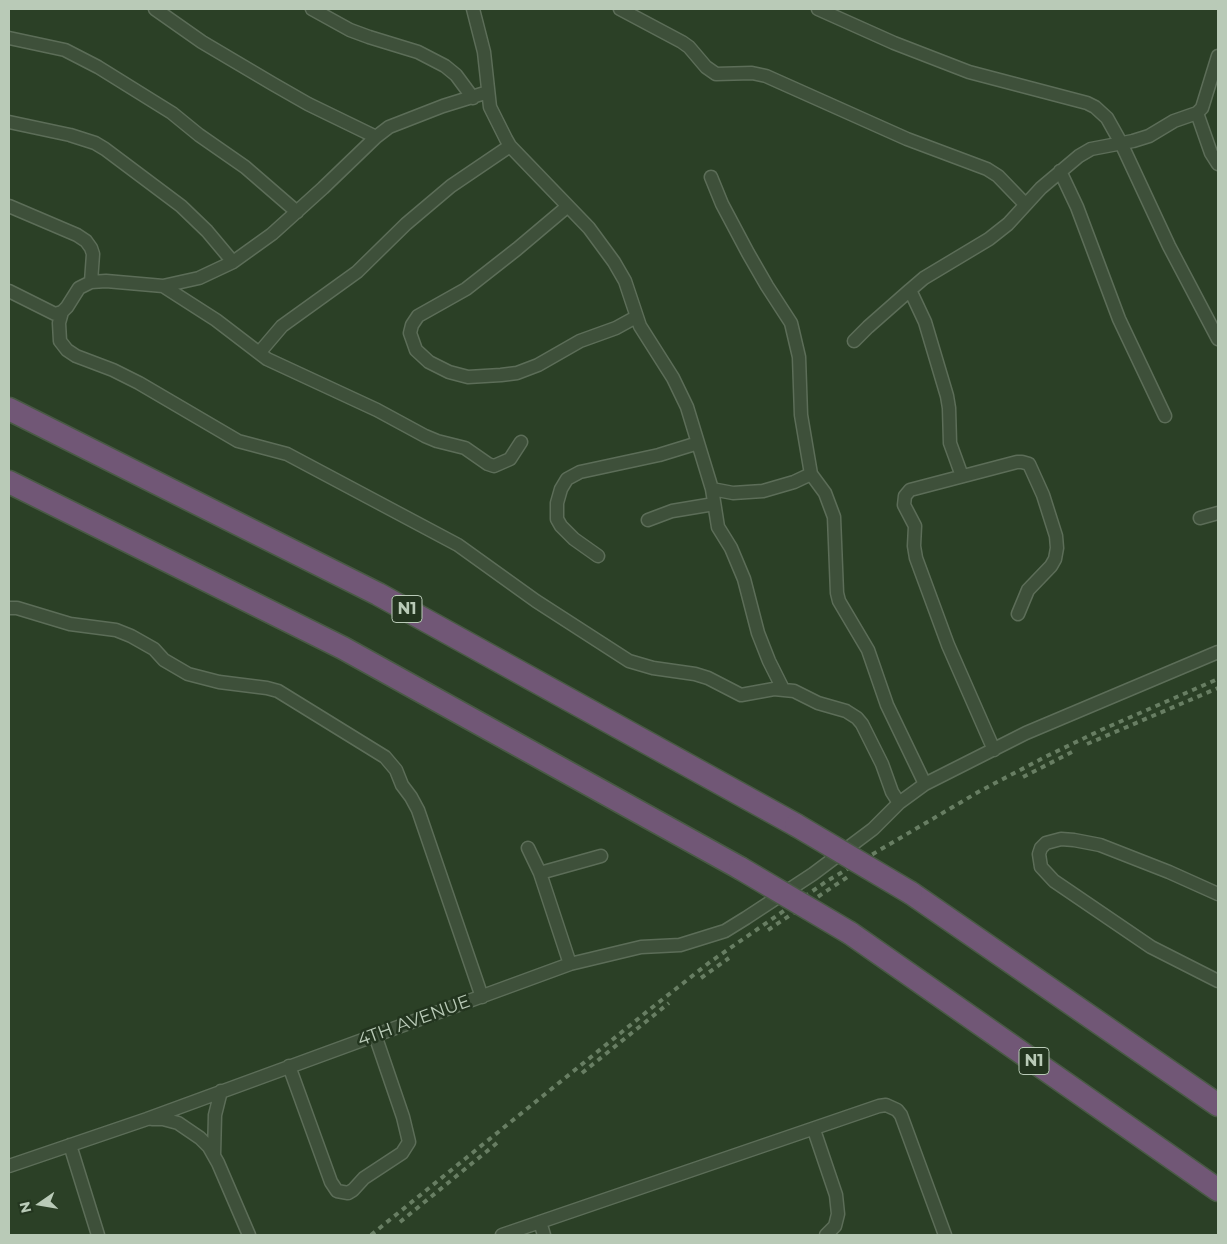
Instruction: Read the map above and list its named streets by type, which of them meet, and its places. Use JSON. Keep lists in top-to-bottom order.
{
  "streets": {
    "highway": ["N1"],
    "street": ["4TH AVENUE"]
  },
  "north": "left"
}
